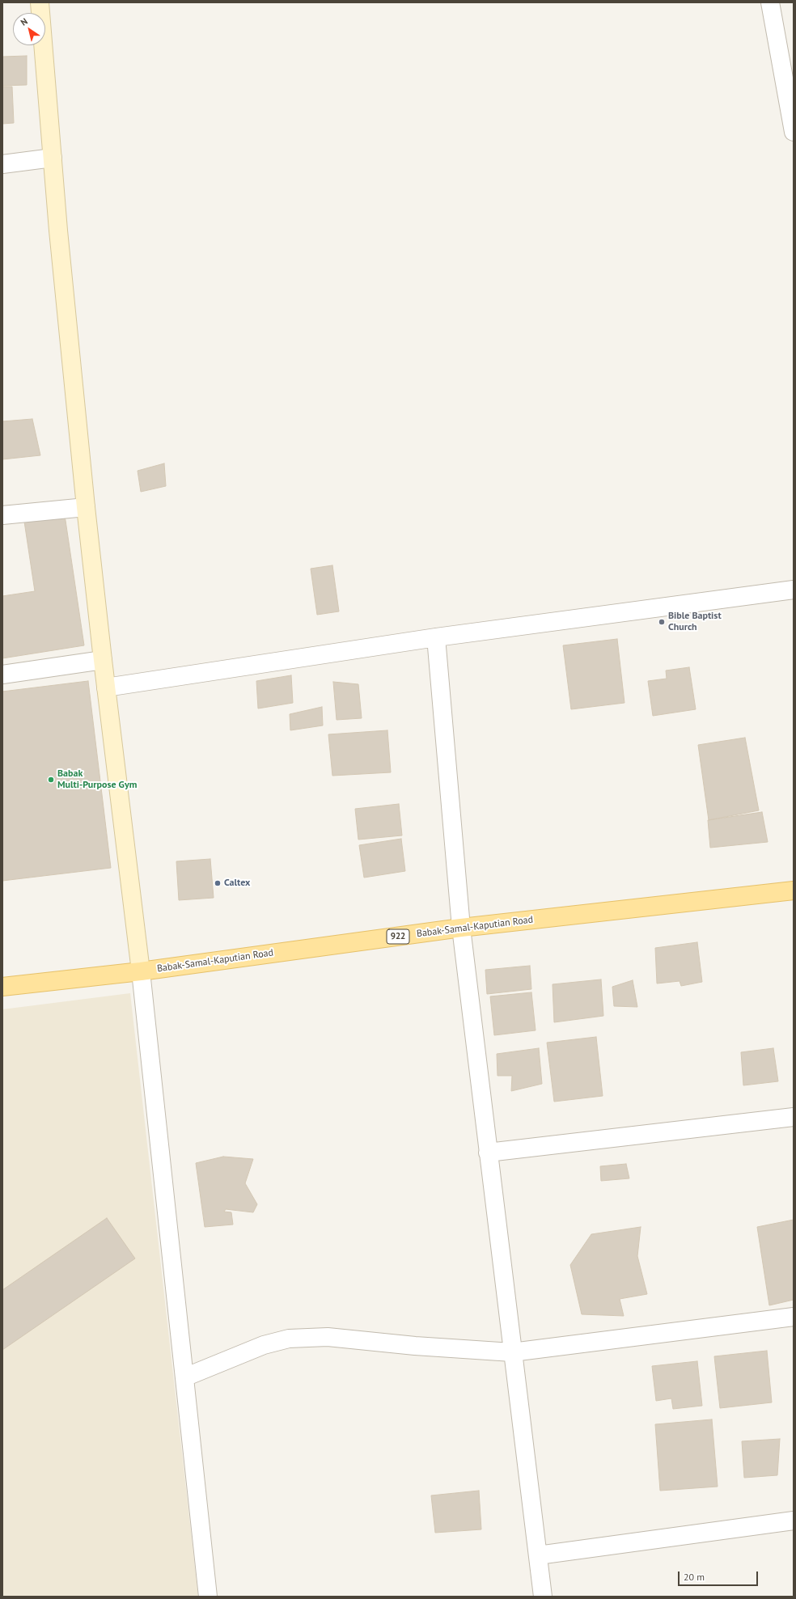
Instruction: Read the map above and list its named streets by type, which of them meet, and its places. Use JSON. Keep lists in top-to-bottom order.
{
  "streets": {
    "main road": ["Babak-Samal-Kaputian Road", "922"]
  },
  "places": ["Bible Baptist Church", "Babak Multi-Purpose Gym", "Caltex"],
  "scale_bar": "20 m",
  "north": "top left"
}
